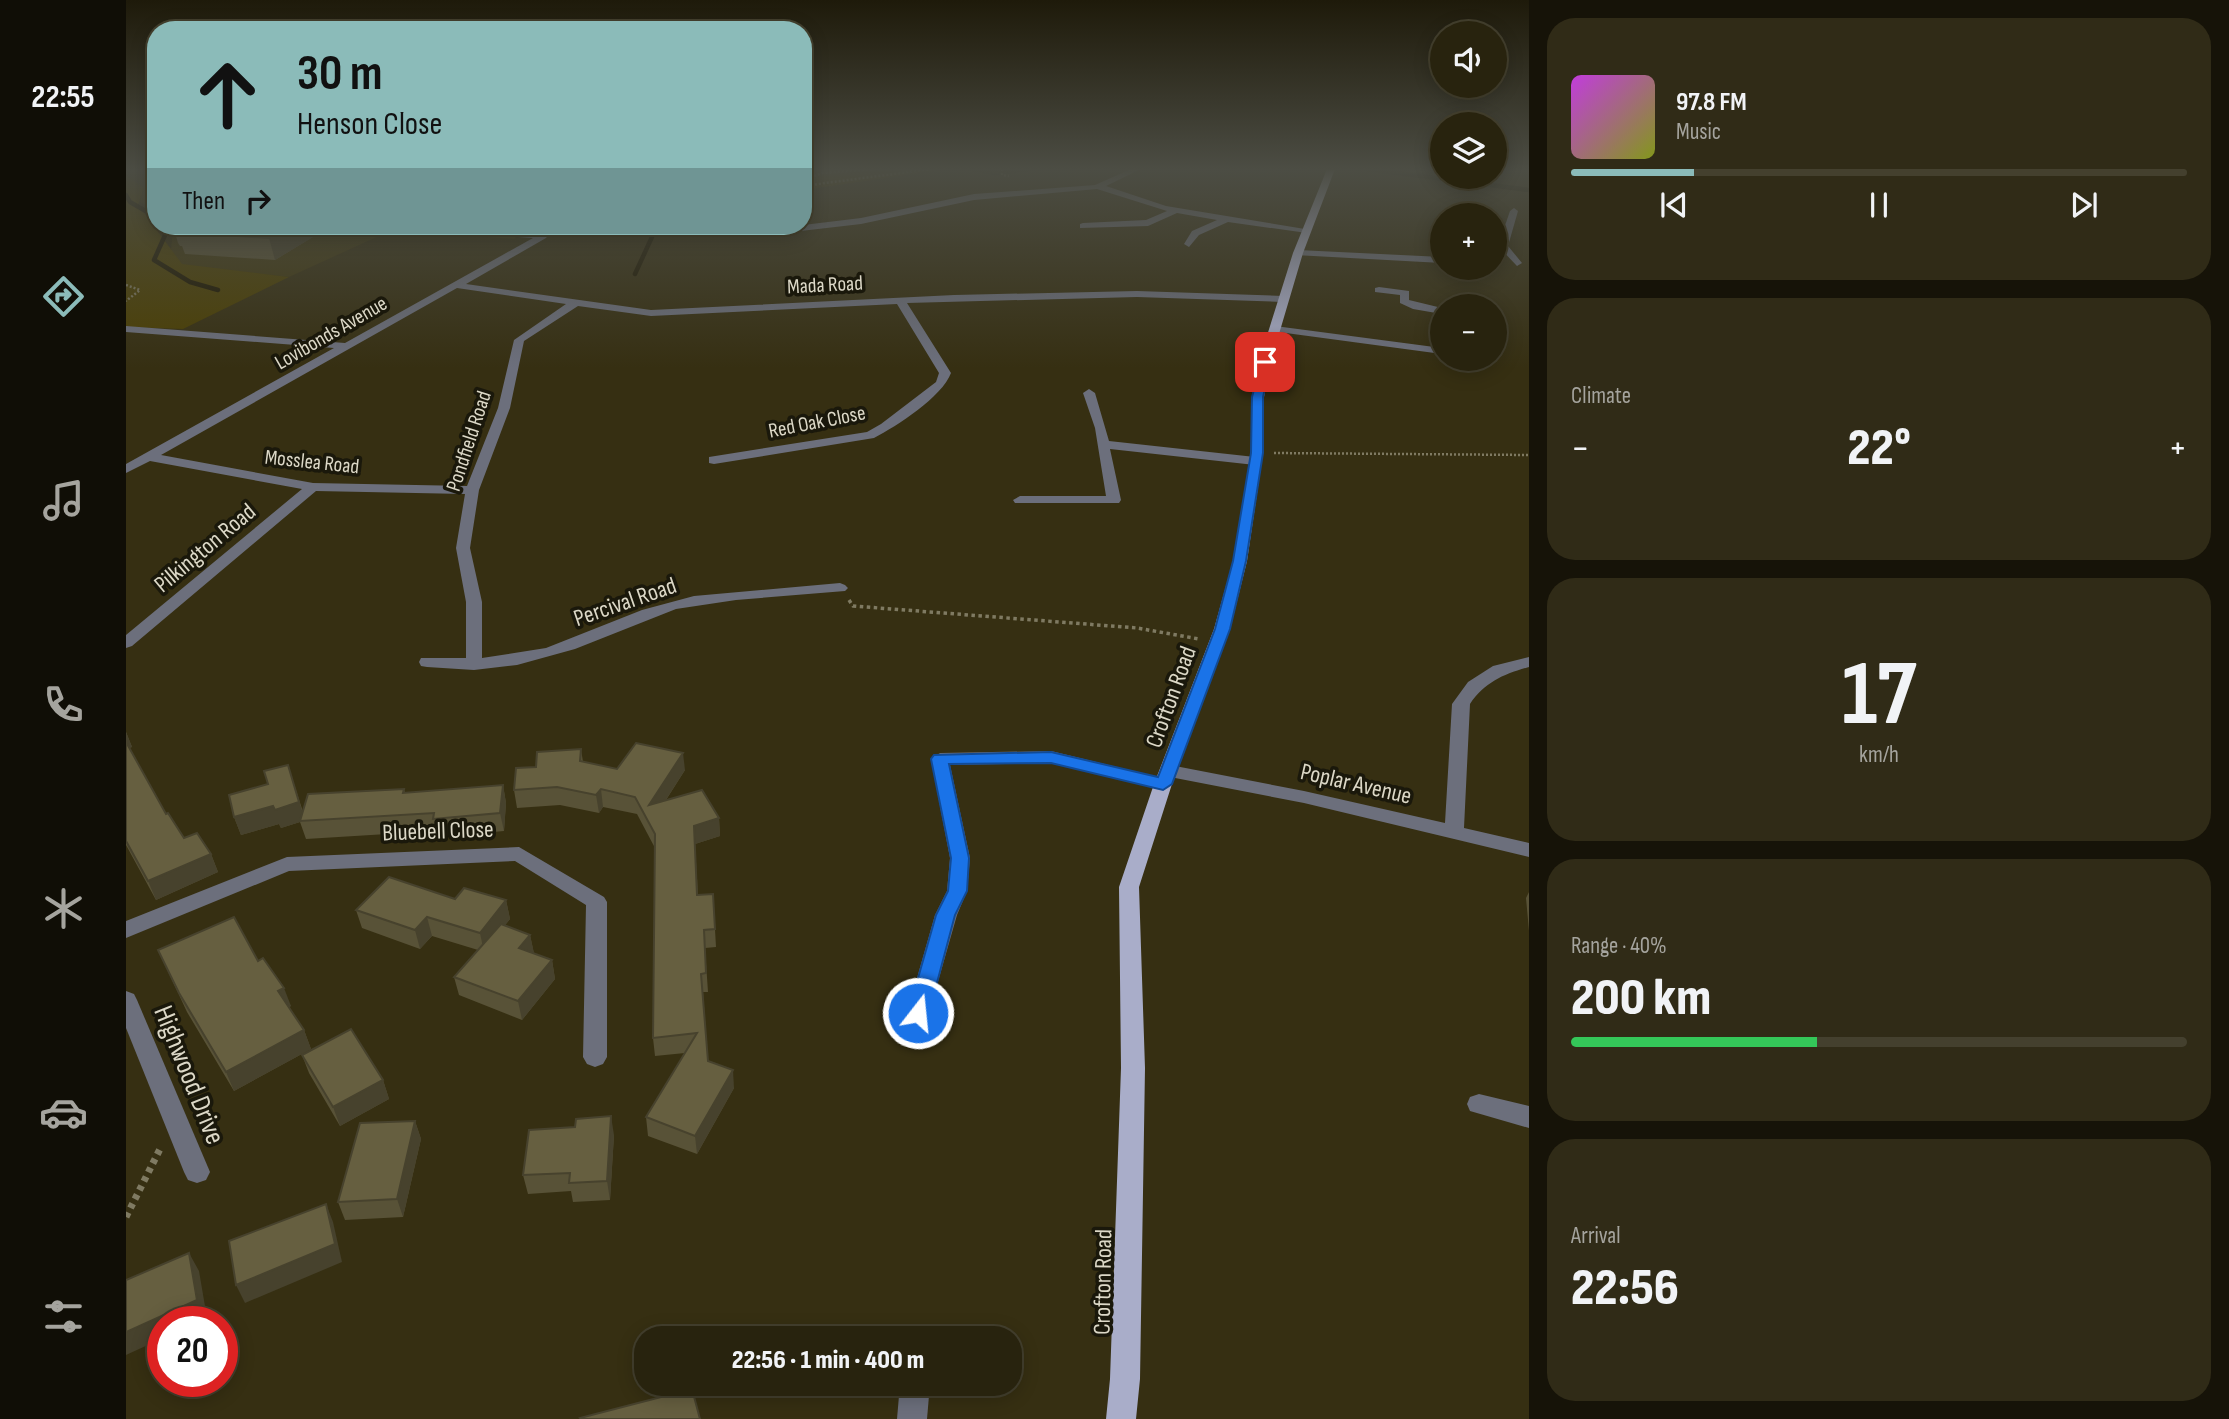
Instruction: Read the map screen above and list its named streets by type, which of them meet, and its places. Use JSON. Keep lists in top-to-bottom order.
{
  "streets": {
    "main road": ["Crofton Road"],
    "street": [
      "Mada Road",
      "Lovibonds Avenue",
      "Red Oak Close",
      "Pondfield Road",
      "Mosslea Road",
      "Pilkington Road",
      "Percival Road",
      "Poplar Avenue",
      "Bluebell Close",
      "Highwood Drive"
    ]
  },
  "crossings": [
    ["Mada Road", "Lovibonds Avenue"],
    ["Mada Road", "Red Oak Close"],
    ["Mada Road", "Pondfield Road"],
    ["Mada Road", "Crofton Road"],
    ["Lovibonds Avenue", "Mosslea Road"],
    ["Pondfield Road", "Mosslea Road"],
    ["Pondfield Road", "Percival Road"],
    ["Mosslea Road", "Pilkington Road"],
    ["Crofton Road", "Poplar Avenue"]
  ],
  "page": {
    "tabs": "22:55",
    "map_buttons": ["+", "−"],
    "turn": ["30 m", "Henson Close"],
    "song": ["97.8 FM", "Music"],
    "then": "Then",
    "tile": [
      "Climate",
      ["17", "km/h"],
      ["Range · 40%", "200 km"],
      ["Arrival", "22:56"]
    ],
    "heat": ["−", "22°", "+"],
    "limit": "20",
    "trip": "22:56 · 1 min · 400 m"
  }
}
